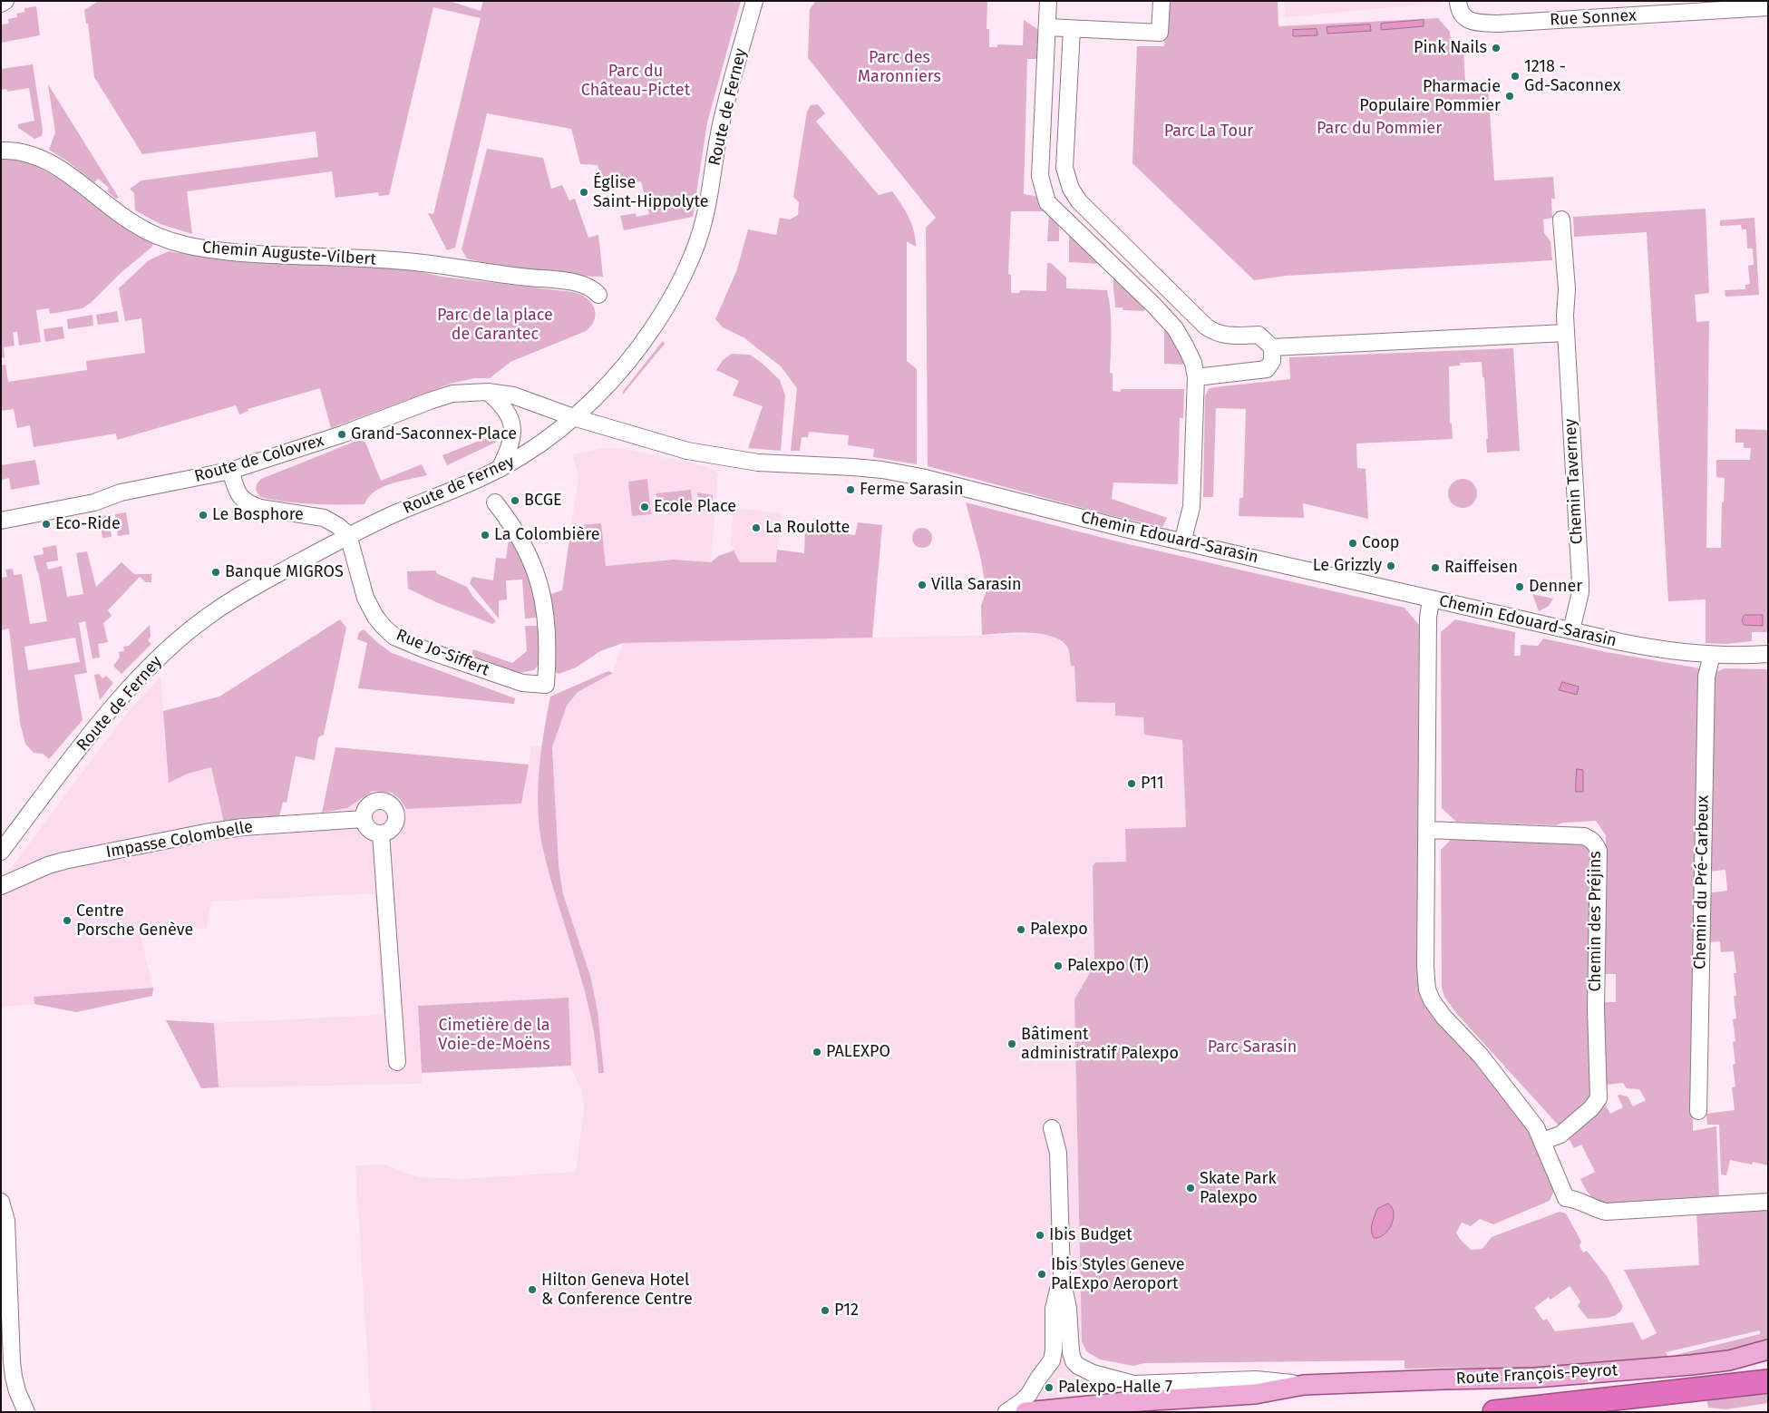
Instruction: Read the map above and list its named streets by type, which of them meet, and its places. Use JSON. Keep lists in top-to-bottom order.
{
  "streets": {
    "main road": ["Route François-Peyrot"],
    "street": [
      "Rue Sonnex",
      "Route de Ferney",
      "Chemin Auguste-Vilbert",
      "Route de Colovrex",
      "Chemin Taverney",
      "Chemin Edouard-Sarasin",
      "Rue Jo-Siffert",
      "Impasse Colombelle",
      "Chemin du Pré-Carbeux",
      "Chemin des Préjins"
    ]
  },
  "crossings": [
    ["Route de Ferney", "Route de Colovrex"],
    ["Route de Ferney", "Chemin Edouard-Sarasin"],
    ["Route de Ferney", "Rue Jo-Siffert"],
    ["Route de Colovrex", "Chemin Edouard-Sarasin"],
    ["Chemin Taverney", "Chemin Edouard-Sarasin"],
    ["Chemin Edouard-Sarasin", "Chemin du Pré-Carbeux"]
  ],
  "parks": [
    "Parc des Maronniers",
    "Parc du Château-Pictet",
    "Parc du Pommier",
    "Parc La Tour",
    "Parc de la place de Carantec",
    "Cimetière de la Voie-de-Moëns",
    "Parc Sarasin"
  ],
  "places": [
    "Pink Nails",
    "1218 - Gd-Saconnex",
    "Pharmacie Populaire Pommier",
    "Église Saint-Hippolyte",
    "Grand-Saconnex-Place",
    "Ferme Sarasin",
    "BCGE",
    "Ecole Place",
    "Le Bosphore",
    "Eco-Ride",
    "La Roulotte",
    "La Colombière",
    "Coop",
    "Le Grizzly",
    "Raiffeisen",
    "Banque MIGROS",
    "Villa Sarasin",
    "Denner",
    "P11",
    "Centre Porsche Genève",
    "Palexpo",
    "Palexpo (T)",
    "Bâtiment administratif Palexpo",
    "PALEXPO",
    "Skate Park Palexpo",
    "Ibis Budget",
    "Ibis Styles Geneve PalExpo Aeroport",
    "Hilton Geneva Hotel & Conference Centre",
    "P12",
    "Palexpo-Halle 7"
  ]
}
